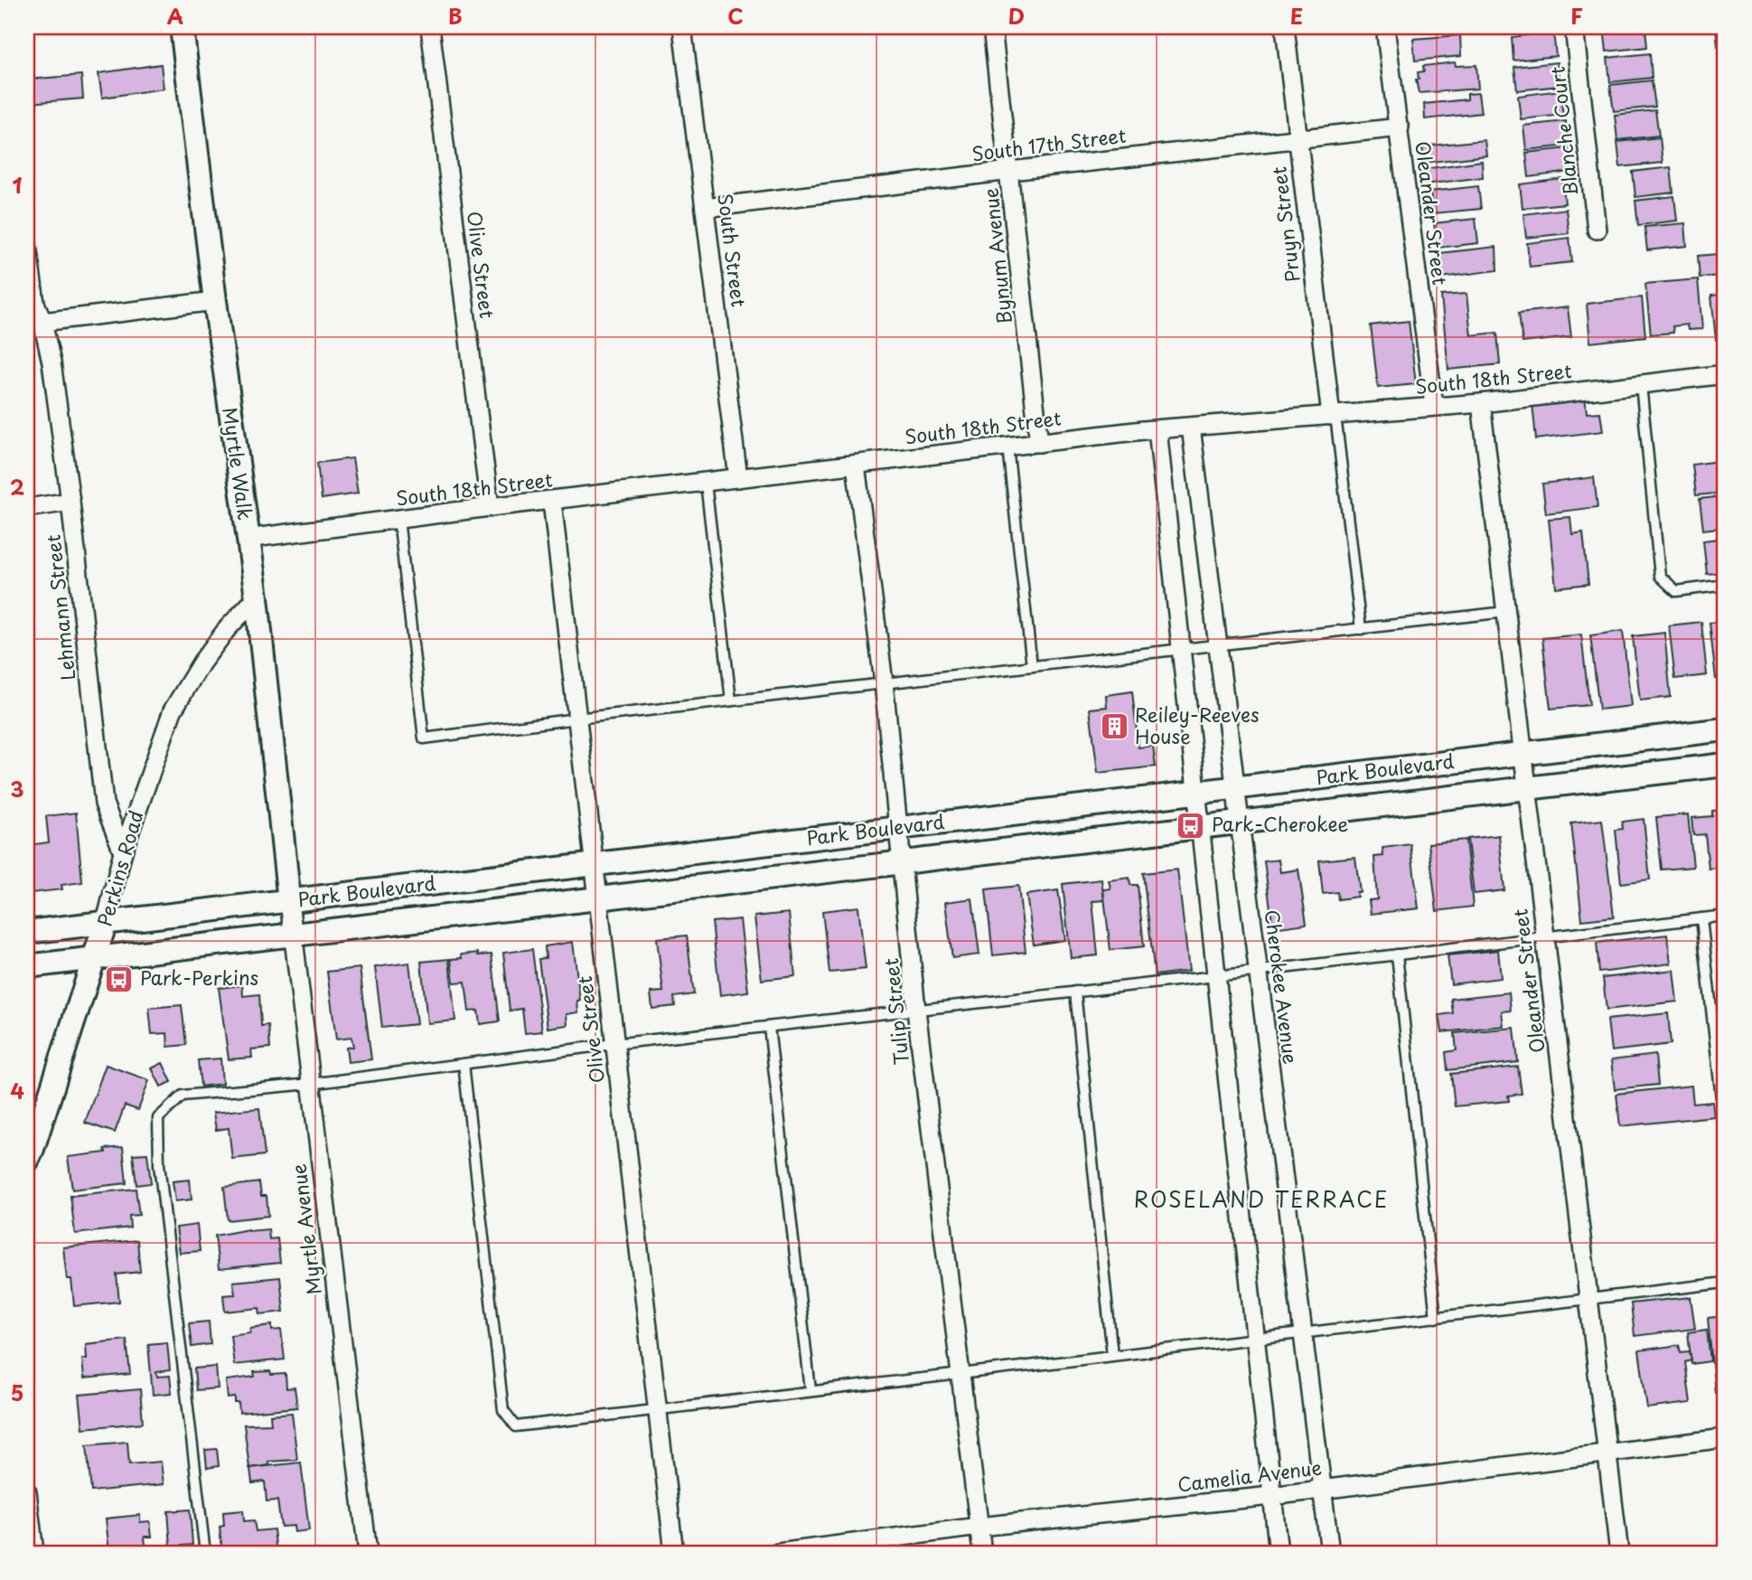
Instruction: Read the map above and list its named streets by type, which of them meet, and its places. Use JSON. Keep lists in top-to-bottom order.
{
  "streets": {
    "street": [
      "Blanche Court",
      "South 17th Street",
      "Oleander Street",
      "Pruyn Street",
      "South Street",
      "Bynum Avenue",
      "Olive Street",
      "South 18th Street",
      "Myrtle Walk",
      "Lehmann Street",
      "Park Boulevard",
      "Perkins Road",
      "Cherokee Avenue",
      "Tulip Street",
      "Myrtle Avenue",
      "Camelia Avenue"
    ]
  },
  "crossings": [
    ["South 17th Street", "Oleander Street"],
    ["South 17th Street", "Pruyn Street"],
    ["South 17th Street", "South Street"],
    ["South 17th Street", "Bynum Avenue"],
    ["Oleander Street", "South 18th Street"],
    ["Oleander Street", "Park Boulevard"],
    ["Oleander Street", "Camelia Avenue"],
    ["Pruyn Street", "South 18th Street"],
    ["South Street", "South 18th Street"],
    ["Bynum Avenue", "South 18th Street"],
    ["Olive Street", "South 18th Street"],
    ["Olive Street", "Park Boulevard"],
    ["South 18th Street", "Myrtle Walk"],
    ["South 18th Street", "Cherokee Avenue"],
    ["South 18th Street", "Tulip Street"],
    ["Myrtle Walk", "Park Boulevard"],
    ["Myrtle Walk", "Perkins Road"],
    ["Myrtle Walk", "Myrtle Avenue"],
    ["Lehmann Street", "Perkins Road"],
    ["Park Boulevard", "Perkins Road"],
    ["Park Boulevard", "Cherokee Avenue"],
    ["Park Boulevard", "Tulip Street"],
    ["Park Boulevard", "Myrtle Avenue"],
    ["Cherokee Avenue", "Camelia Avenue"],
    ["Tulip Street", "Camelia Avenue"]
  ],
  "districts": ["ROSELAND TERRACE"],
  "places": {
    "building": ["Reiley-Reeves House"],
    "bus stop": ["Park-Cherokee", "Park-Perkins"]
  },
  "grid": {
    "columns": [
      "A",
      "B",
      "C",
      "D",
      "E",
      "F"
    ],
    "rows": [
      "1",
      "2",
      "3",
      "4",
      "5"
    ]
  }
}
